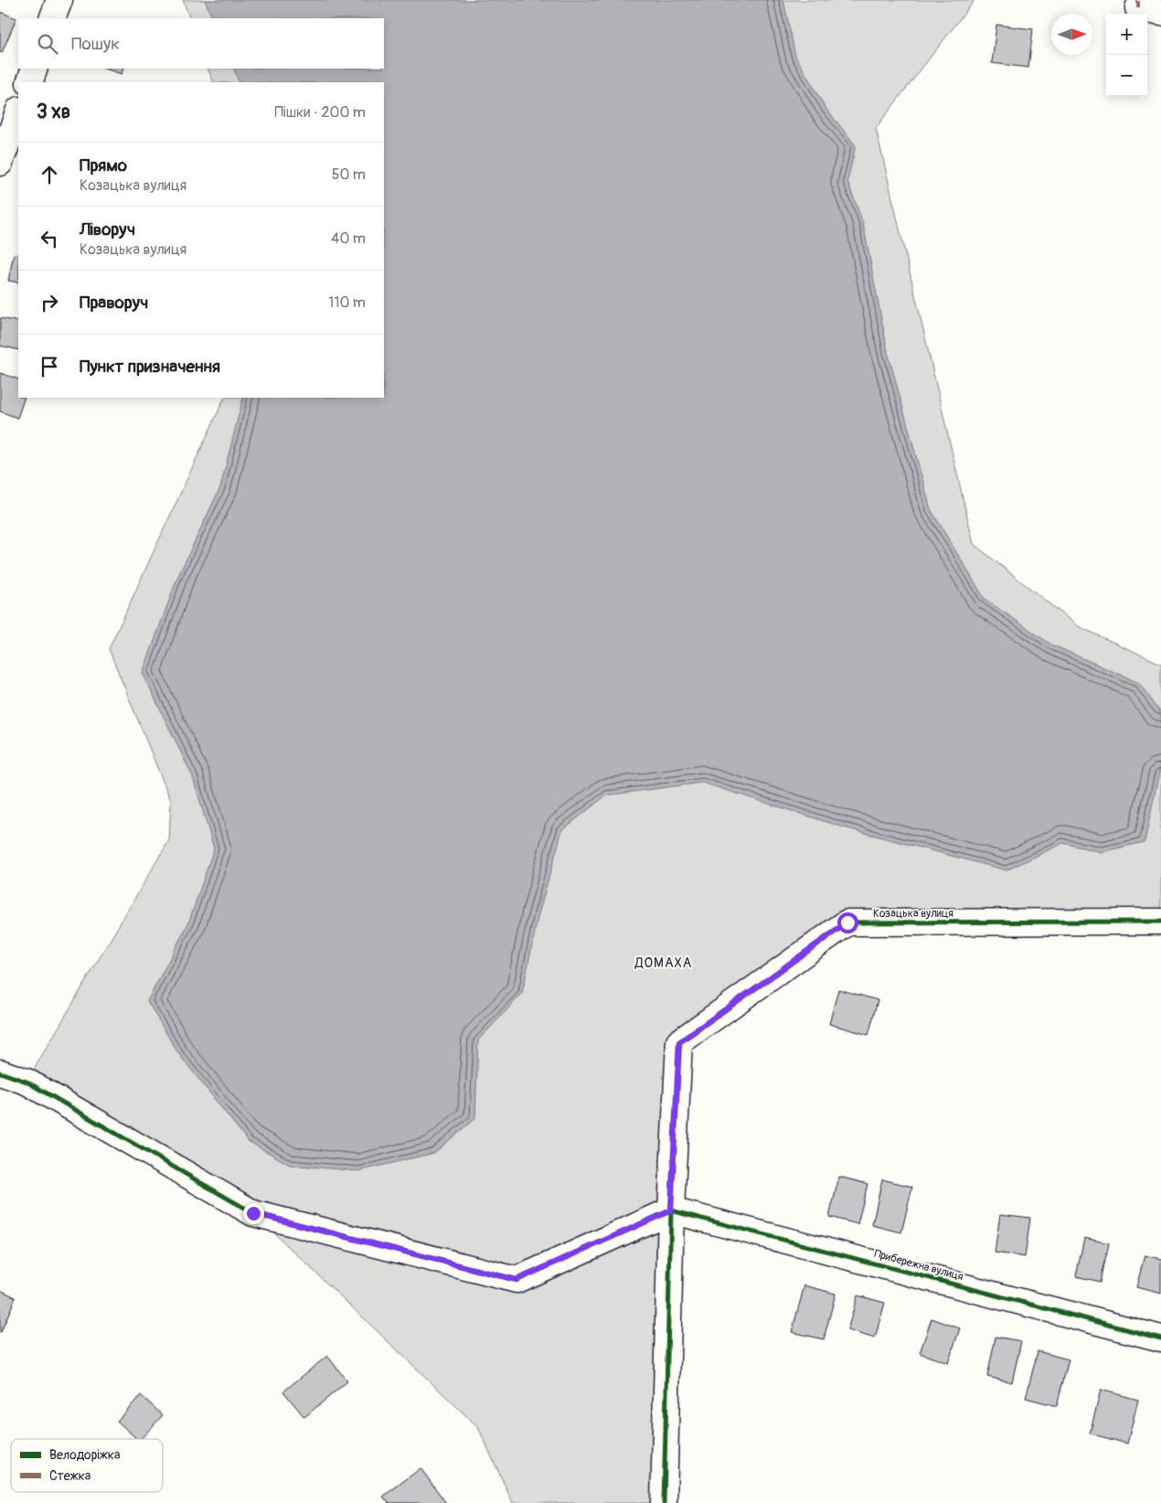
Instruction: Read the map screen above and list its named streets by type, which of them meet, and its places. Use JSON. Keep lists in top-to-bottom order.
{
  "streets": {
    "street": ["Козацька вулиця", "Прибережна вулиця"]
  },
  "crossings": [
    ["Козацька вулиця", "Прибережна вулиця"]
  ],
  "districts": ["ДОМАХА"],
  "legend": ["Велодоріжка", "Стежка"],
  "north": "right",
  "page": {
    "map_buttons": ["+", "−"],
    "search": "Пошук",
    "heading": ["3 хв", "Пішки · 200 m"],
    "list": [
      ["Прямо", "Козацька вулиця", "50 m"],
      ["Ліворуч", "Козацька вулиця", "40 m"],
      ["Праворуч", "110 m"],
      "Пункт призначення"
    ]
  }
}
